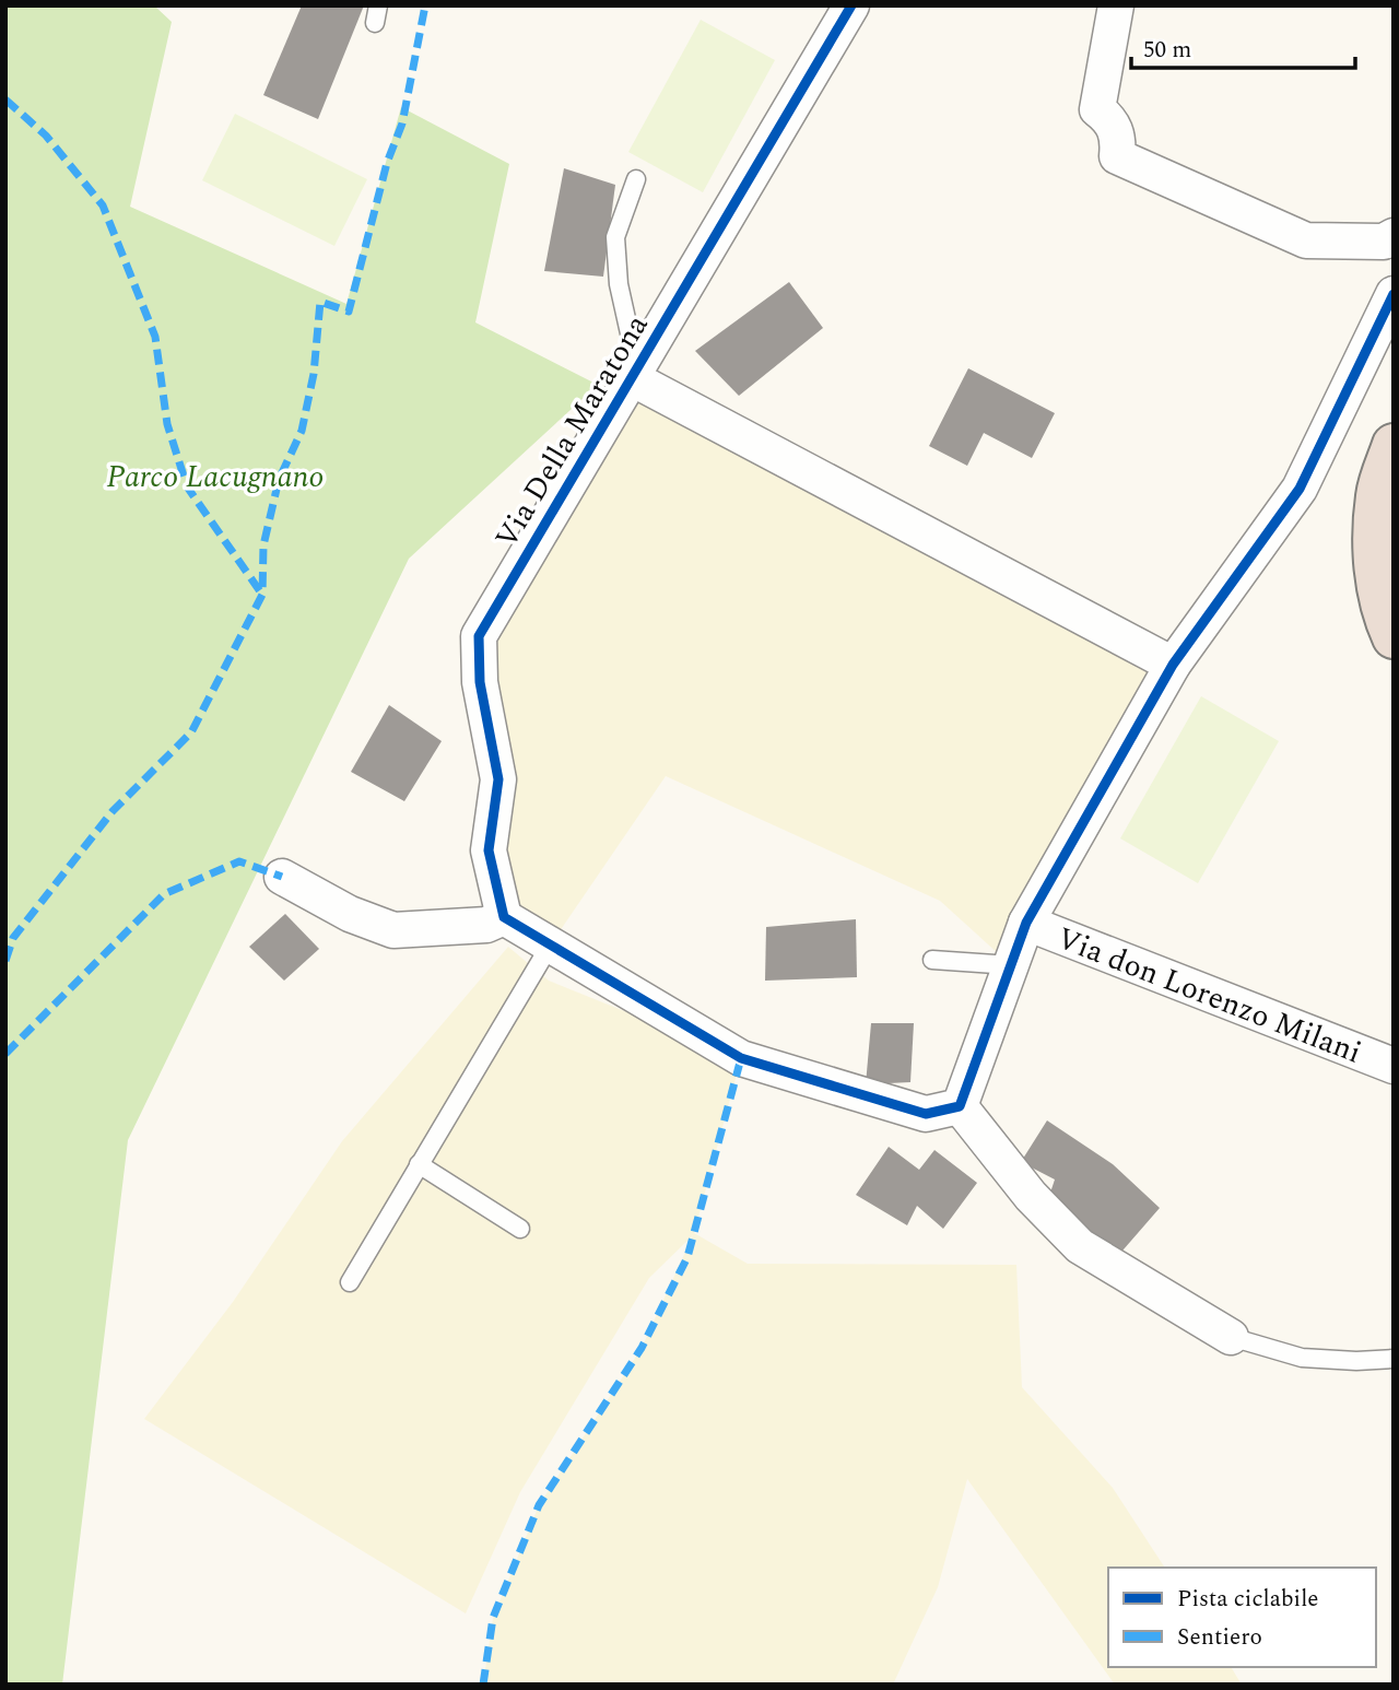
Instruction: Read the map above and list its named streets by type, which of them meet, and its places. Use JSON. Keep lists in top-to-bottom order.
{
  "streets": {
    "street": ["Via Della Maratona", "Via don Lorenzo Milani"]
  },
  "parks": ["Parco Lacugnano"],
  "legend": ["Pista ciclabile", "Sentiero"],
  "scale_bar": "50 m"
}
